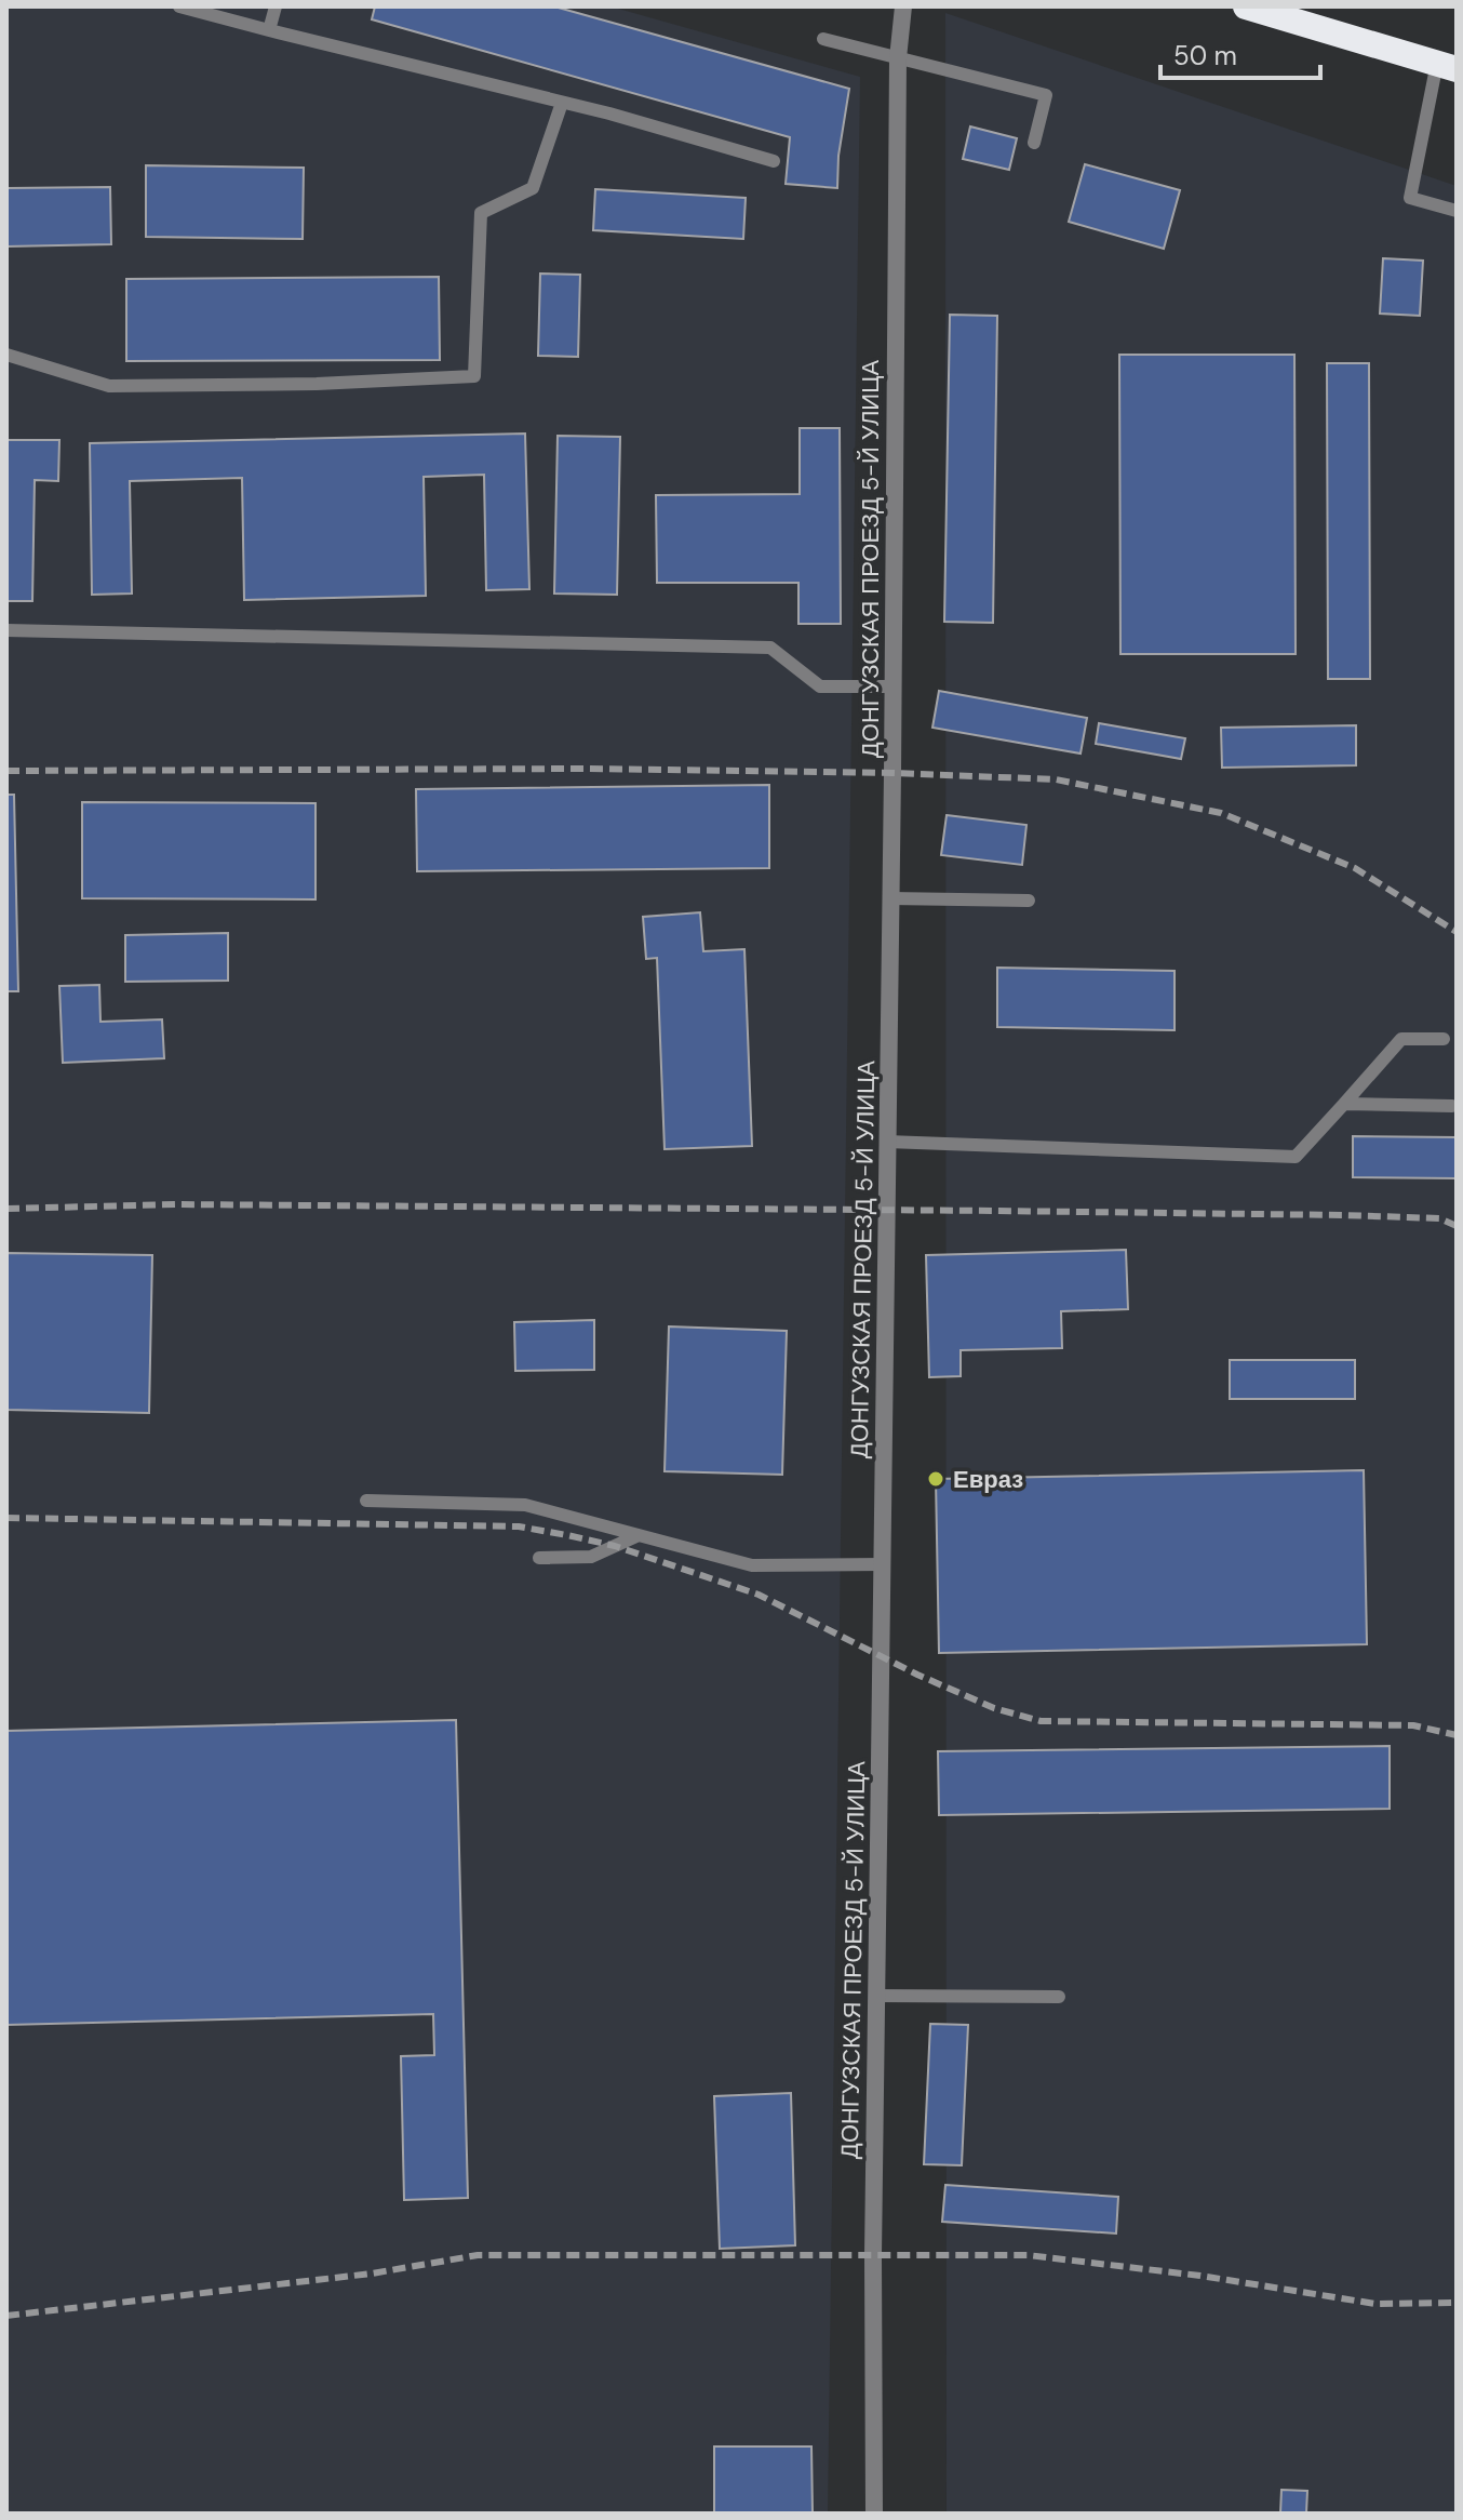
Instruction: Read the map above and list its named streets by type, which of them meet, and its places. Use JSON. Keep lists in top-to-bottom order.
{
  "streets": {
    "street": ["ДОНГУЗСКАЯ ПРОЕЗД 5-Й УЛИЦА"]
  },
  "places": ["Евраз"],
  "scale_bar": "50 m"
}
